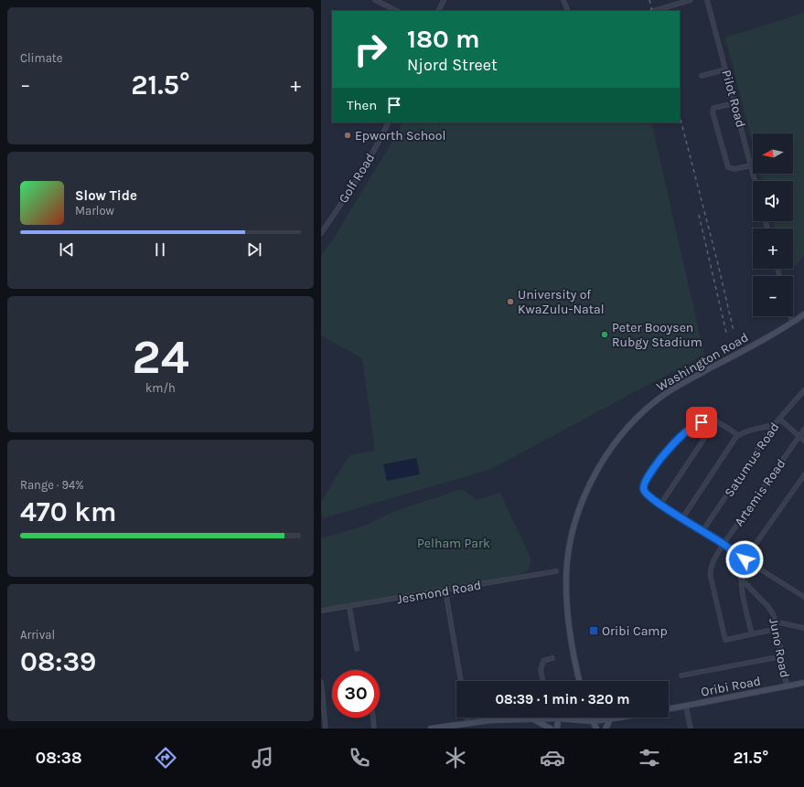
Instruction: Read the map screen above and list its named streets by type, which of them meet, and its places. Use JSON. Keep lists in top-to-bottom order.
{
  "streets": {
    "main road": ["Washington Road", "Oribi Road"],
    "street": [
      "Pilot Road",
      "Golf Road",
      "Satumus Road",
      "Artemis Road",
      "Jesmond Road",
      "Juno Road"
    ]
  },
  "crossings": [
    ["Juno Road", "Oribi Road"]
  ],
  "parks": ["Pelham Park"],
  "places": {
    "other": ["Epworth School", "University of KwaZulu-Natal", "Peter Booysen Rubgy Stadium"],
    "transit": ["Oribi Camp"]
  },
  "north": "left",
  "page": {
    "tile": [
      "Climate",
      ["24", "km/h"],
      ["Range · 94%", "470 km"],
      ["Arrival", "08:39"]
    ],
    "turn": ["180 m", "Njord Street"],
    "heat": ["−", "21.5°", "+"],
    "then": "Then",
    "map_buttons": ["+", "−"],
    "song": ["Slow Tide", "Marlow"],
    "limit": "30",
    "trip": "08:39 · 1 min · 320 m",
    "tabs": ["08:38", "21.5°"]
  }
}
